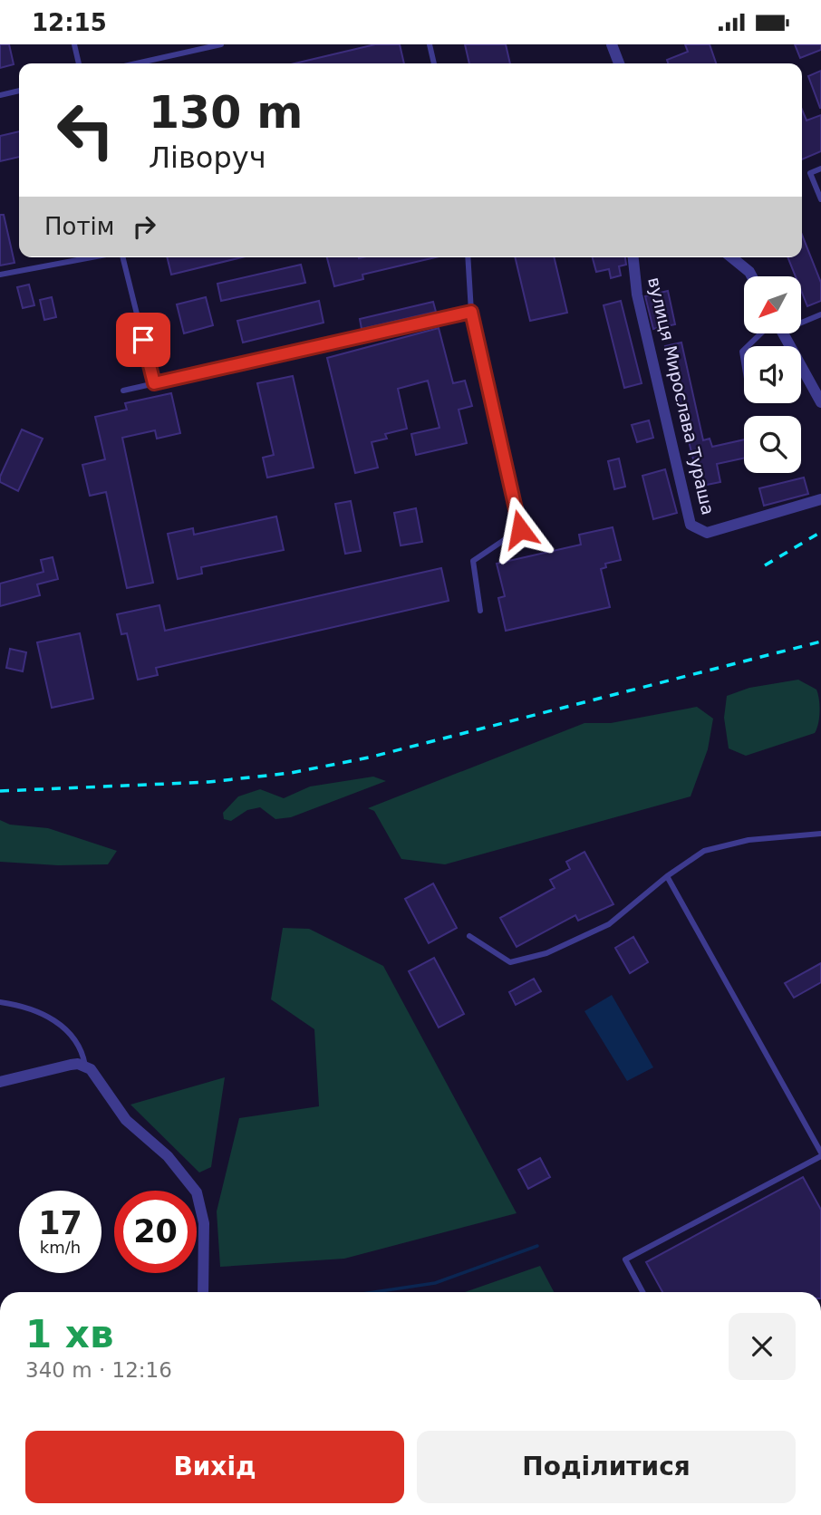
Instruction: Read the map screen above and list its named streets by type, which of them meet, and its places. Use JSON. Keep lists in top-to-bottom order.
{
  "streets": {
    "street": ["вулиця Мирослава Тураша"]
  },
  "north": "bottom left",
  "page": {
    "status": "12:15",
    "turn": ["130 m", "Ліворуч"],
    "then": "Потім",
    "speed": "17 km/h",
    "limit": "20",
    "heading": ["1 хв", "340 m · 12:16"],
    "buttons": ["Вихід", "Поділитися"]
  }
}
